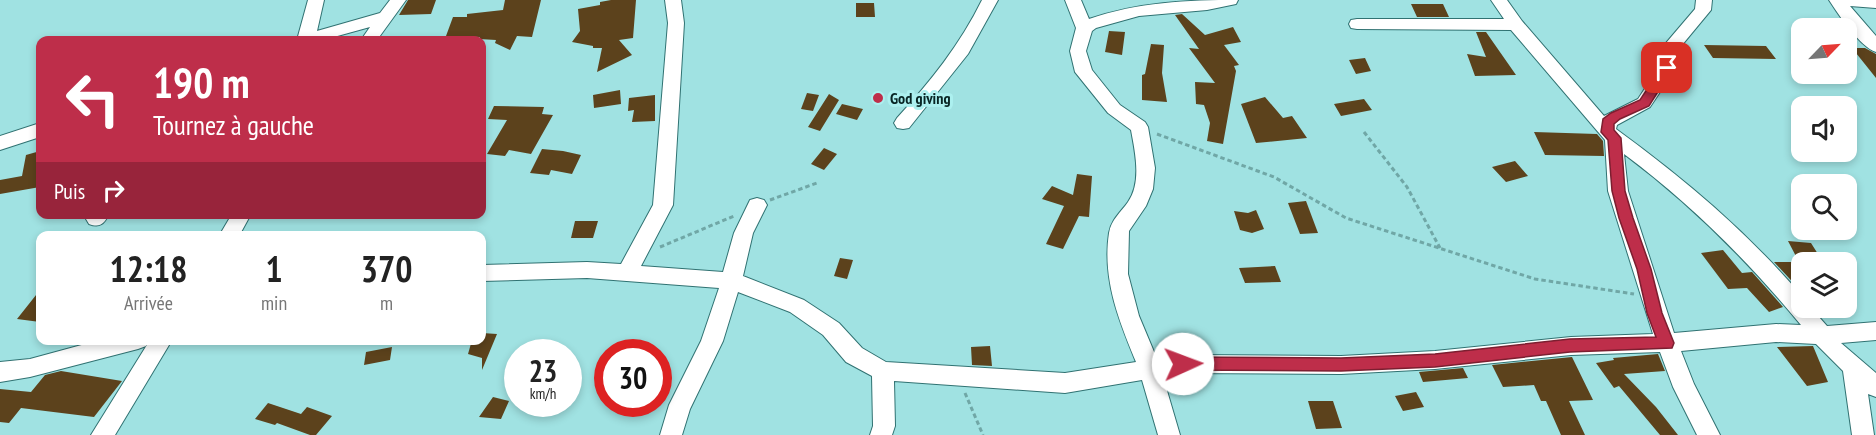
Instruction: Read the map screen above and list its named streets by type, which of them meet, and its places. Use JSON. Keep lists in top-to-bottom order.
{
  "places": ["God giving"],
  "north": "top right",
  "page": {
    "turn": ["190 m", "Tournez à gauche"],
    "then": "Puis",
    "eta": [
      "12:18",
      "Arrivée",
      "1",
      "min",
      "370",
      "m"
    ],
    "speed": "23 km/h",
    "limit": "30"
  }
}
